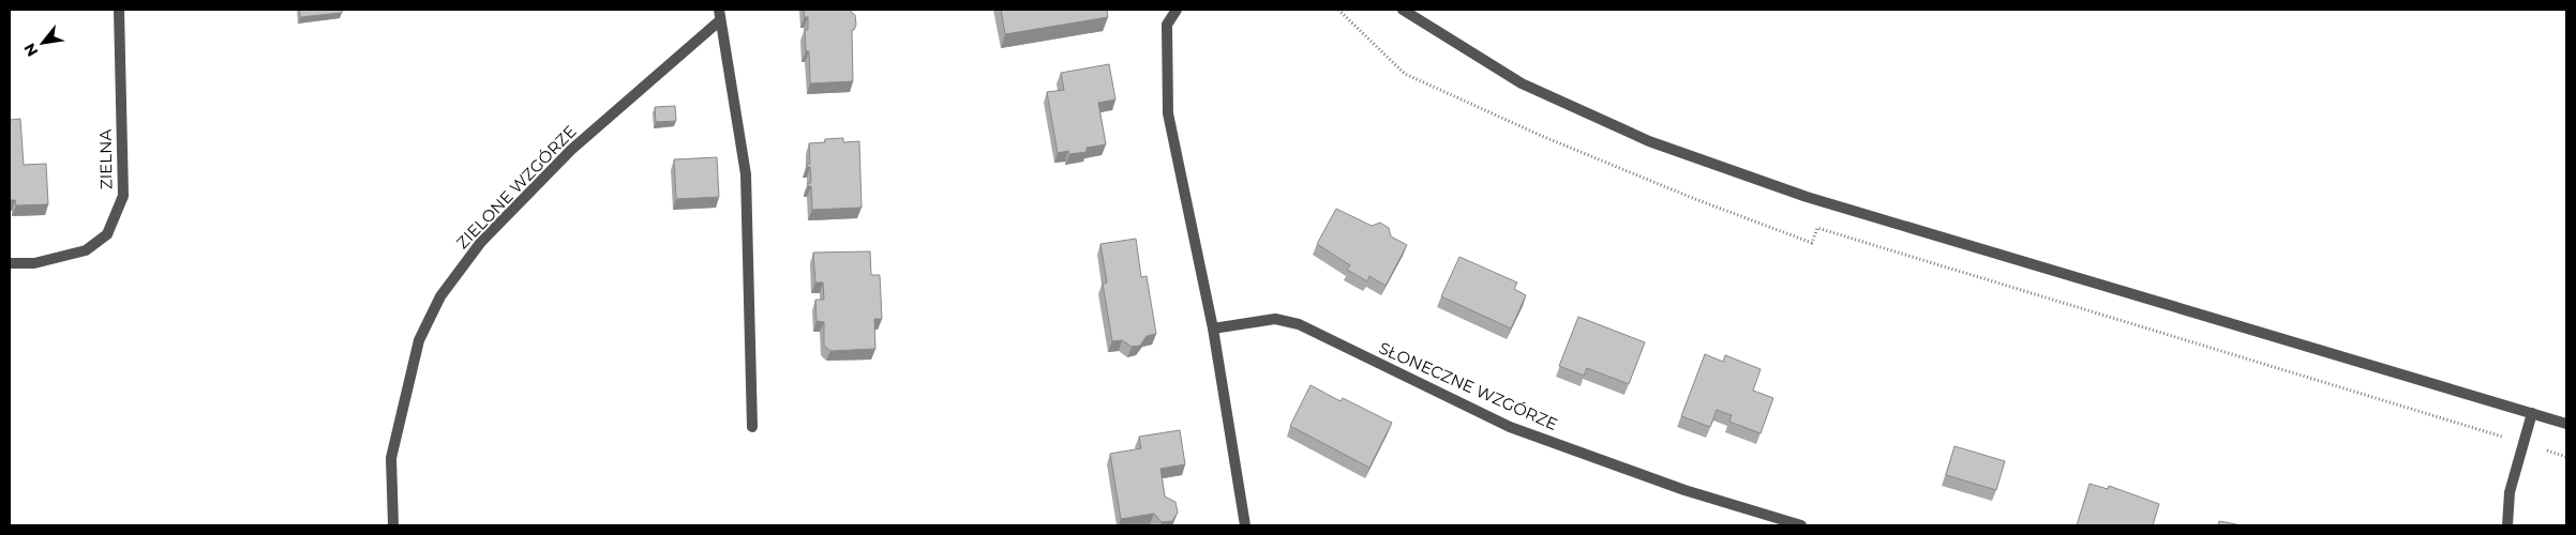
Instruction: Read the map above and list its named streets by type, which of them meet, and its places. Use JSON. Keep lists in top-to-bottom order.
{
  "streets": {
    "street": ["ZIELNA", "ZIELONE WZGÓRZE", "SŁONECZNE WZGÓRZE"]
  },
  "north": "bottom left"
}
